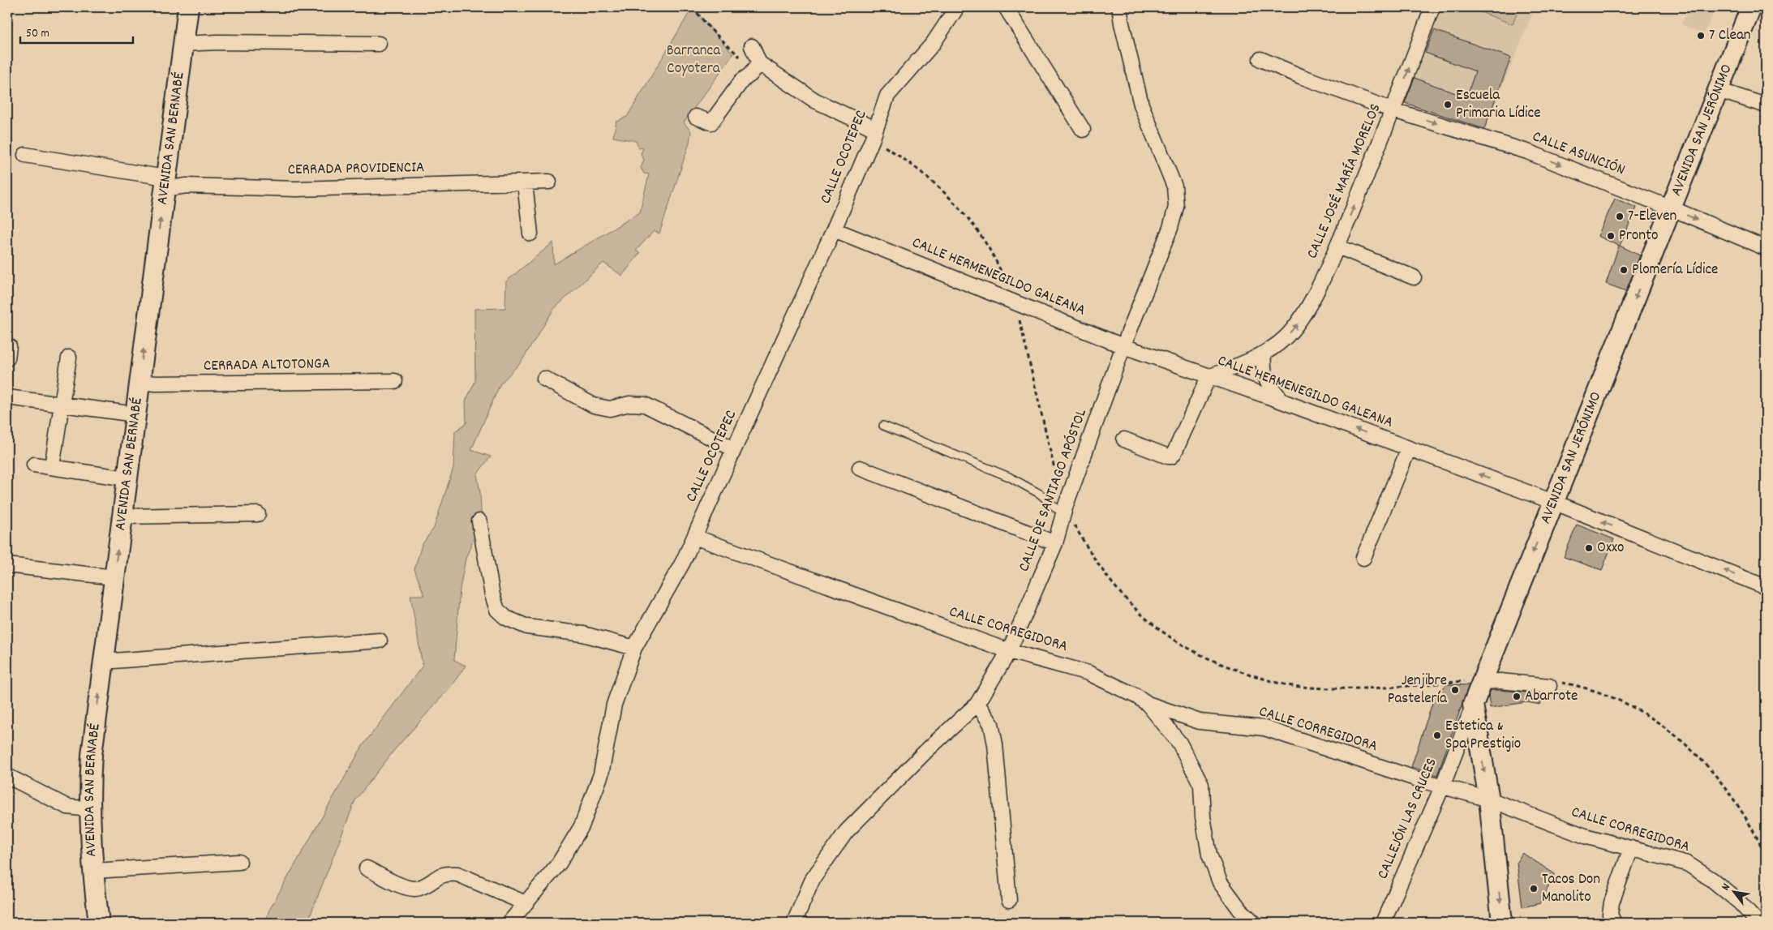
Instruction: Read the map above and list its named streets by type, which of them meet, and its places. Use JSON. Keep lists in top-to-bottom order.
{
  "streets": {
    "main road": ["AVENIDA SAN JERÓNIMO", "AVENIDA SAN BERNABÉ"],
    "street": [
      "CALLE ASUNCIÓN",
      "CALLE OCOTEPEC",
      "CERRADA PROVIDENCIA",
      "CALLE JOSÉ MARÍA MORELOS",
      "CALLE HERMENEGILDO GALEANA",
      "CERRADA ALTOTONGA",
      "CALLE DE SANTIAGO APÓSTOL",
      "CALLE CORREGIDORA",
      "CALLEJÓN LAS CRUCES"
    ]
  },
  "crossings": [
    ["AVENIDA SAN JERÓNIMO", "CALLE ASUNCIÓN"],
    ["AVENIDA SAN JERÓNIMO", "CALLE HERMENEGILDO GALEANA"],
    ["AVENIDA SAN JERÓNIMO", "CALLE CORREGIDORA"],
    ["AVENIDA SAN JERÓNIMO", "CALLEJÓN LAS CRUCES"],
    ["AVENIDA SAN BERNABÉ", "CERRADA PROVIDENCIA"],
    ["AVENIDA SAN BERNABÉ", "CERRADA ALTOTONGA"],
    ["CALLE ASUNCIÓN", "CALLE JOSÉ MARÍA MORELOS"],
    ["CALLE OCOTEPEC", "CALLE HERMENEGILDO GALEANA"],
    ["CALLE OCOTEPEC", "CALLE CORREGIDORA"],
    ["CALLE JOSÉ MARÍA MORELOS", "CALLE HERMENEGILDO GALEANA"],
    ["CALLE HERMENEGILDO GALEANA", "CALLE DE SANTIAGO APÓSTOL"],
    ["CALLE DE SANTIAGO APÓSTOL", "CALLE CORREGIDORA"],
    ["CALLE CORREGIDORA", "CALLEJÓN LAS CRUCES"]
  ],
  "one_way": [
    "AVENIDA SAN JERÓNIMO",
    "AVENIDA SAN BERNABÉ",
    "CALLE ASUNCIÓN",
    "CALLE JOSÉ MARÍA MORELOS",
    "CALLE HERMENEGILDO GALEANA"
  ],
  "parks": ["Barranca Coyotera"],
  "places": [
    "7 Clean",
    "Escuela Primaria Lídice",
    "7-Eleven",
    "Pronto",
    "Plomería Lídice",
    "Oxxo",
    "Jenjibre Pastelería",
    "Abarrote",
    "Estetica & Spa Prestigio",
    "Tacos Don Manolito"
  ],
  "scale_bar": "50 m",
  "north": "top left"
}
